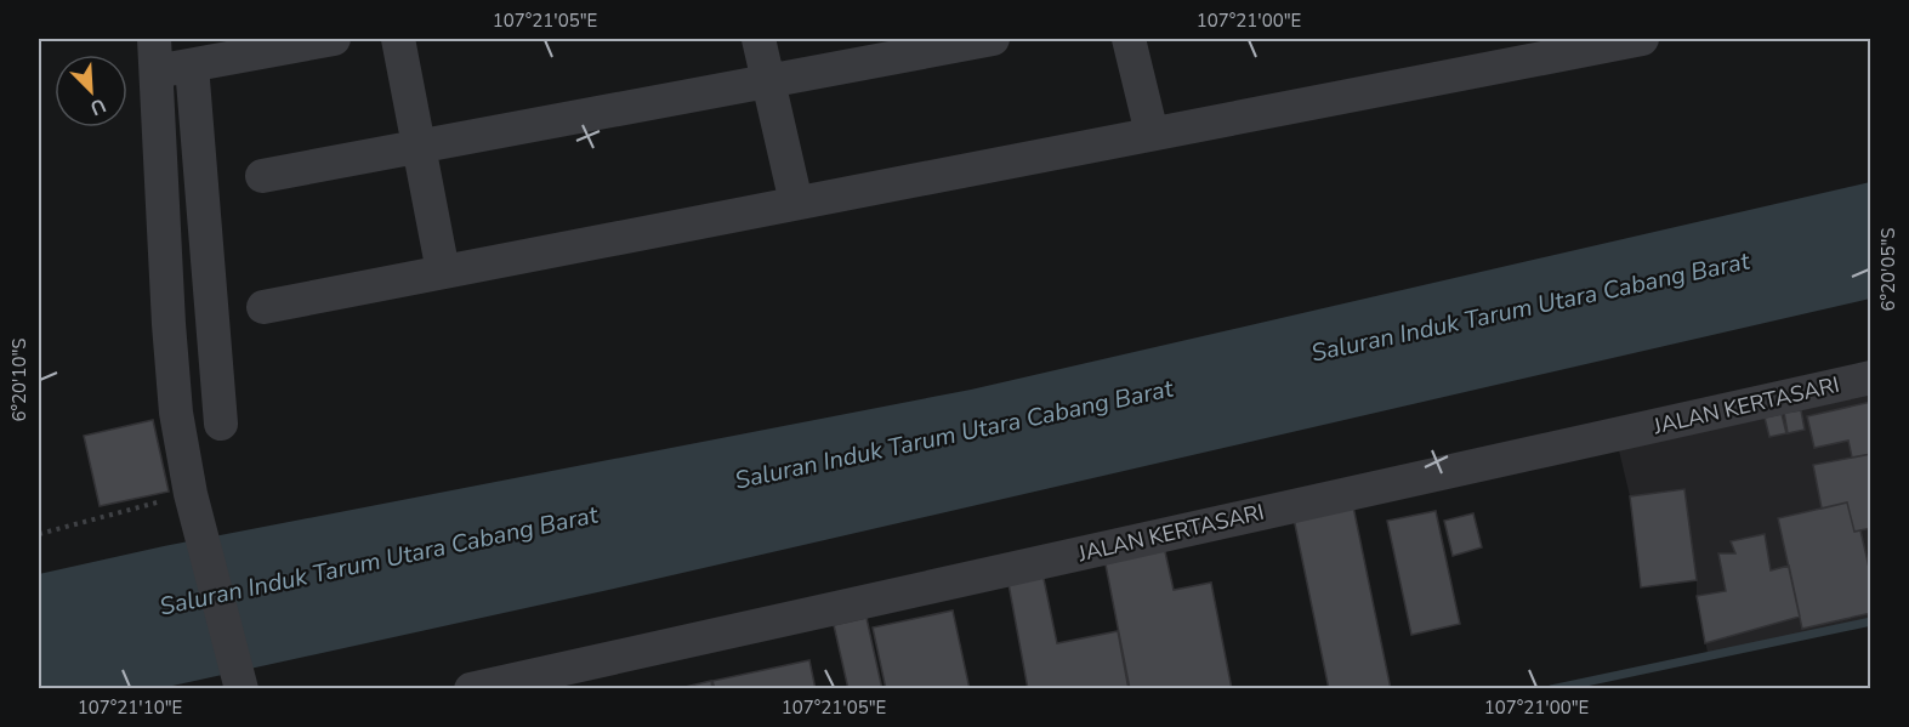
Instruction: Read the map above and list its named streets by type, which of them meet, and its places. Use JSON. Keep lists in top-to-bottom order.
{
  "streets": {
    "street": ["JALAN KERTASARI"]
  },
  "water": ["Saluran Induk Tarum Utara Cabang Barat"],
  "north": "bottom right",
  "coordinates": [
    "107°21'05\"E",
    "107°21'00\"E",
    "6°20'05\"S",
    "6°20'10\"S",
    "107°21'10\"E"
  ]
}
